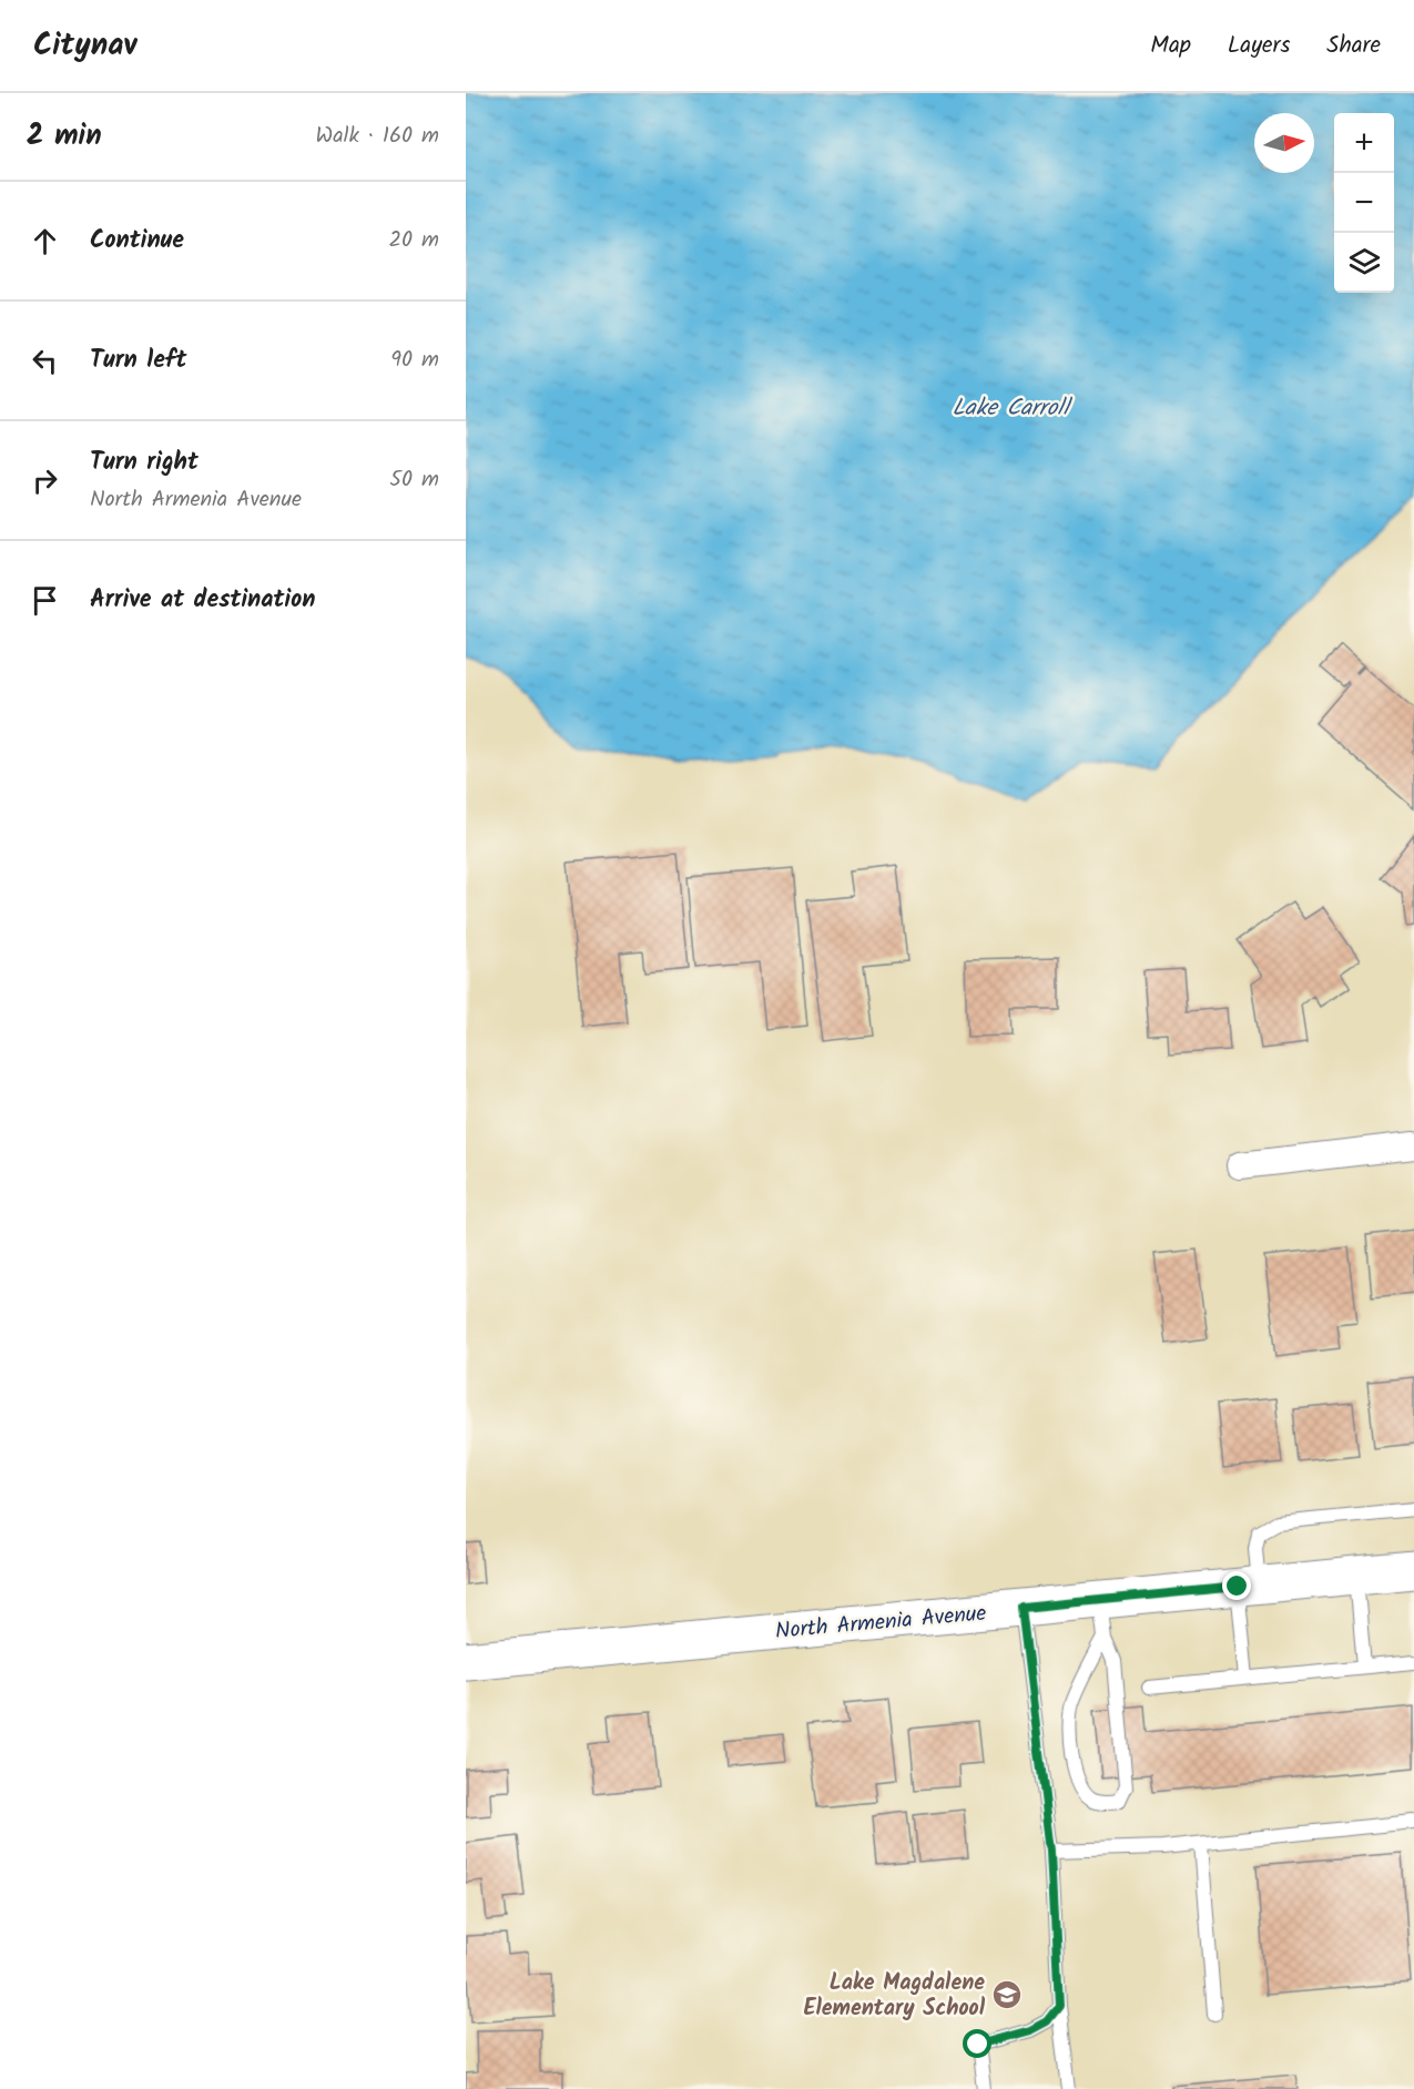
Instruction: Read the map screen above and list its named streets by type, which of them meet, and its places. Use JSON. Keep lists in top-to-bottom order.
{
  "streets": {
    "main road": ["North Armenia Avenue"]
  },
  "water": ["Lake Carroll"],
  "places": {
    "school or university": ["Lake Magdalene Elementary School"]
  },
  "north": "right",
  "page": {
    "header": "Citynav",
    "nav": ["Map", "Layers", "Share"],
    "heading": ["2 min", "Walk · 160 m"],
    "map_buttons": ["+", "−"],
    "list": [
      ["Continue", "20 m"],
      ["Turn left", "90 m"],
      ["Turn right", "North Armenia Avenue", "50 m"],
      "Arrive at destination"
    ]
  }
}
